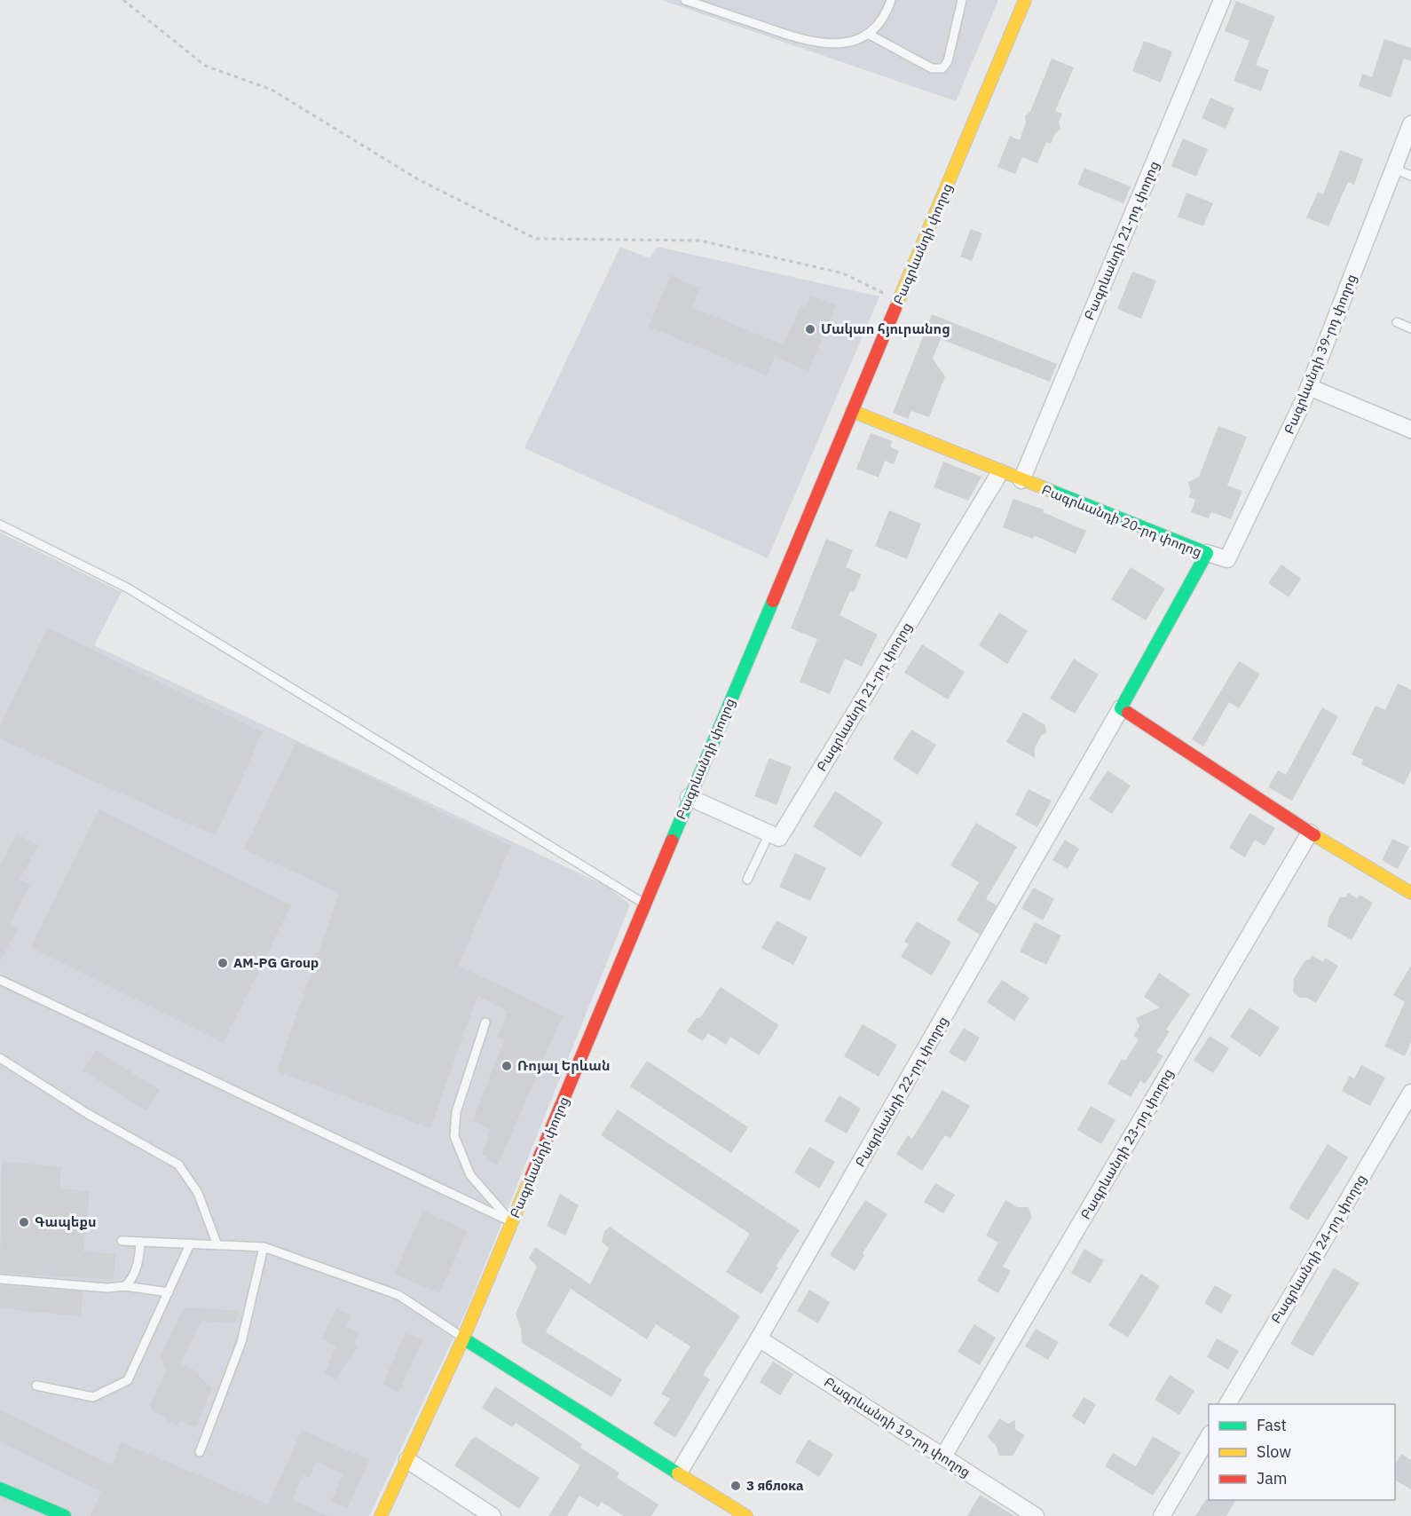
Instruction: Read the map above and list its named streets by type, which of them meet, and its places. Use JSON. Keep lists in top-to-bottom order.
{
  "streets": {
    "main road": ["Բագրևանդի փողոց", "Բագրևանդի 20-րդ փողոց"],
    "street": [
      "Բագրևանդի 21-րդ փողոց",
      "Բագրևանդի 39-րդ փողոց",
      "Բագրևանդի 22-րդ փողոց",
      "Բագրևանդի 23-րդ փողոց",
      "Բագրևանդի 24-րդ փողոց",
      "Բագրևանդի 19-րդ փողոց"
    ]
  },
  "crossings": [
    ["Բագրևանդի 21-րդ փողոց", "Բագրևանդի 20-րդ փողոց"],
    ["Բագրևանդի փողոց", "Բագրևանդի 20-րդ փողոց"],
    ["Բագրևանդի 39-րդ փողոց", "Բագրևանդի 20-րդ փողոց"],
    ["Բագրևանդի 20-րդ փողոց", "Բագրևանդի 22-րդ փողոց"],
    ["Բագրևանդի 22-րդ փողոց", "Բագրևանդի 19-րդ փողոց"],
    ["Բագրևանդի 23-րդ փողոց", "Բագրևանդի 19-րդ փողոց"]
  ],
  "places": [
    "Մակաո հյուրանոց",
    "AM-PG Group",
    "Ռոյալ Երևան",
    "Գապեքս",
    "3 яблока"
  ],
  "legend": ["Fast", "Slow", "Jam"]
}
